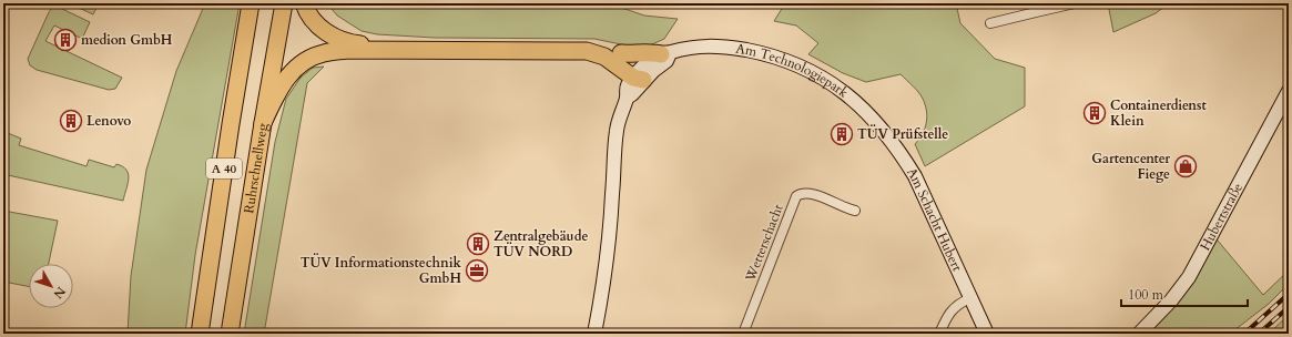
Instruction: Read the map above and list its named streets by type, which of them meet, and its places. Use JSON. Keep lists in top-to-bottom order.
{
  "streets": {
    "highway": ["A 40", "Ruhrschnellweg"],
    "street": [
      "Am Technologiepark",
      "Hubertstraße",
      "Am Schacht Hubert",
      "Wetterschacht"
    ]
  },
  "crossings": [
    ["Am Technologiepark", "Am Schacht Hubert"]
  ],
  "places": {
    "building": [
      "medion GmbH",
      "Containerdienst Klein",
      "Lenovo",
      "TÜV Prüfstelle",
      "Zentralgebäude TÜV NORD"
    ],
    "shop": ["Gartencenter Fiege"],
    "office": ["TÜV Informationstechnik GmbH"]
  },
  "scale_bar": "100 m",
  "north": "bottom right"
}
